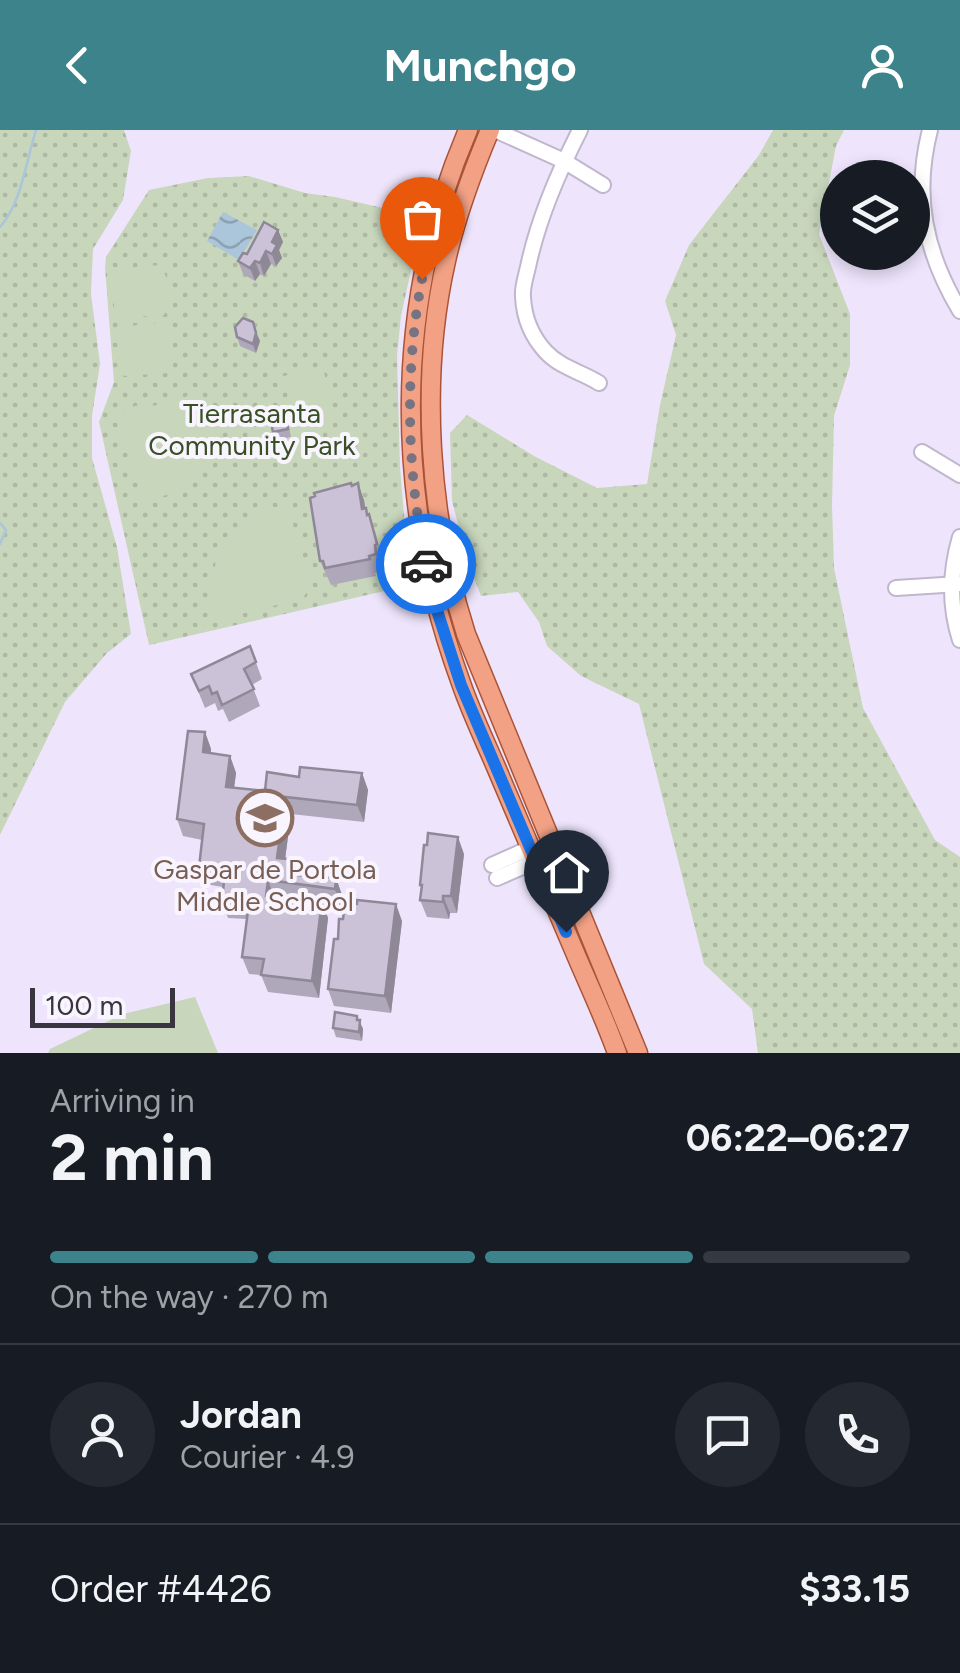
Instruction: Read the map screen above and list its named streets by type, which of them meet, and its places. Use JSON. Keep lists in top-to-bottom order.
{
  "parks": ["Tierrasanta Community Park"],
  "places": {
    "school or university": ["Gaspar de Portola Middle School"]
  },
  "scale_bar": "100 m",
  "page": {
    "header": "Munchgo",
    "scale": "100 m",
    "heading": ["2 min", "Arriving in", "06:22–06:27"],
    "panel": [
      "Jordan",
      "Courier · 4.9",
      "Order #4426",
      "$33.15"
    ],
    "bar": "On the way · 270 m"
  }
}
